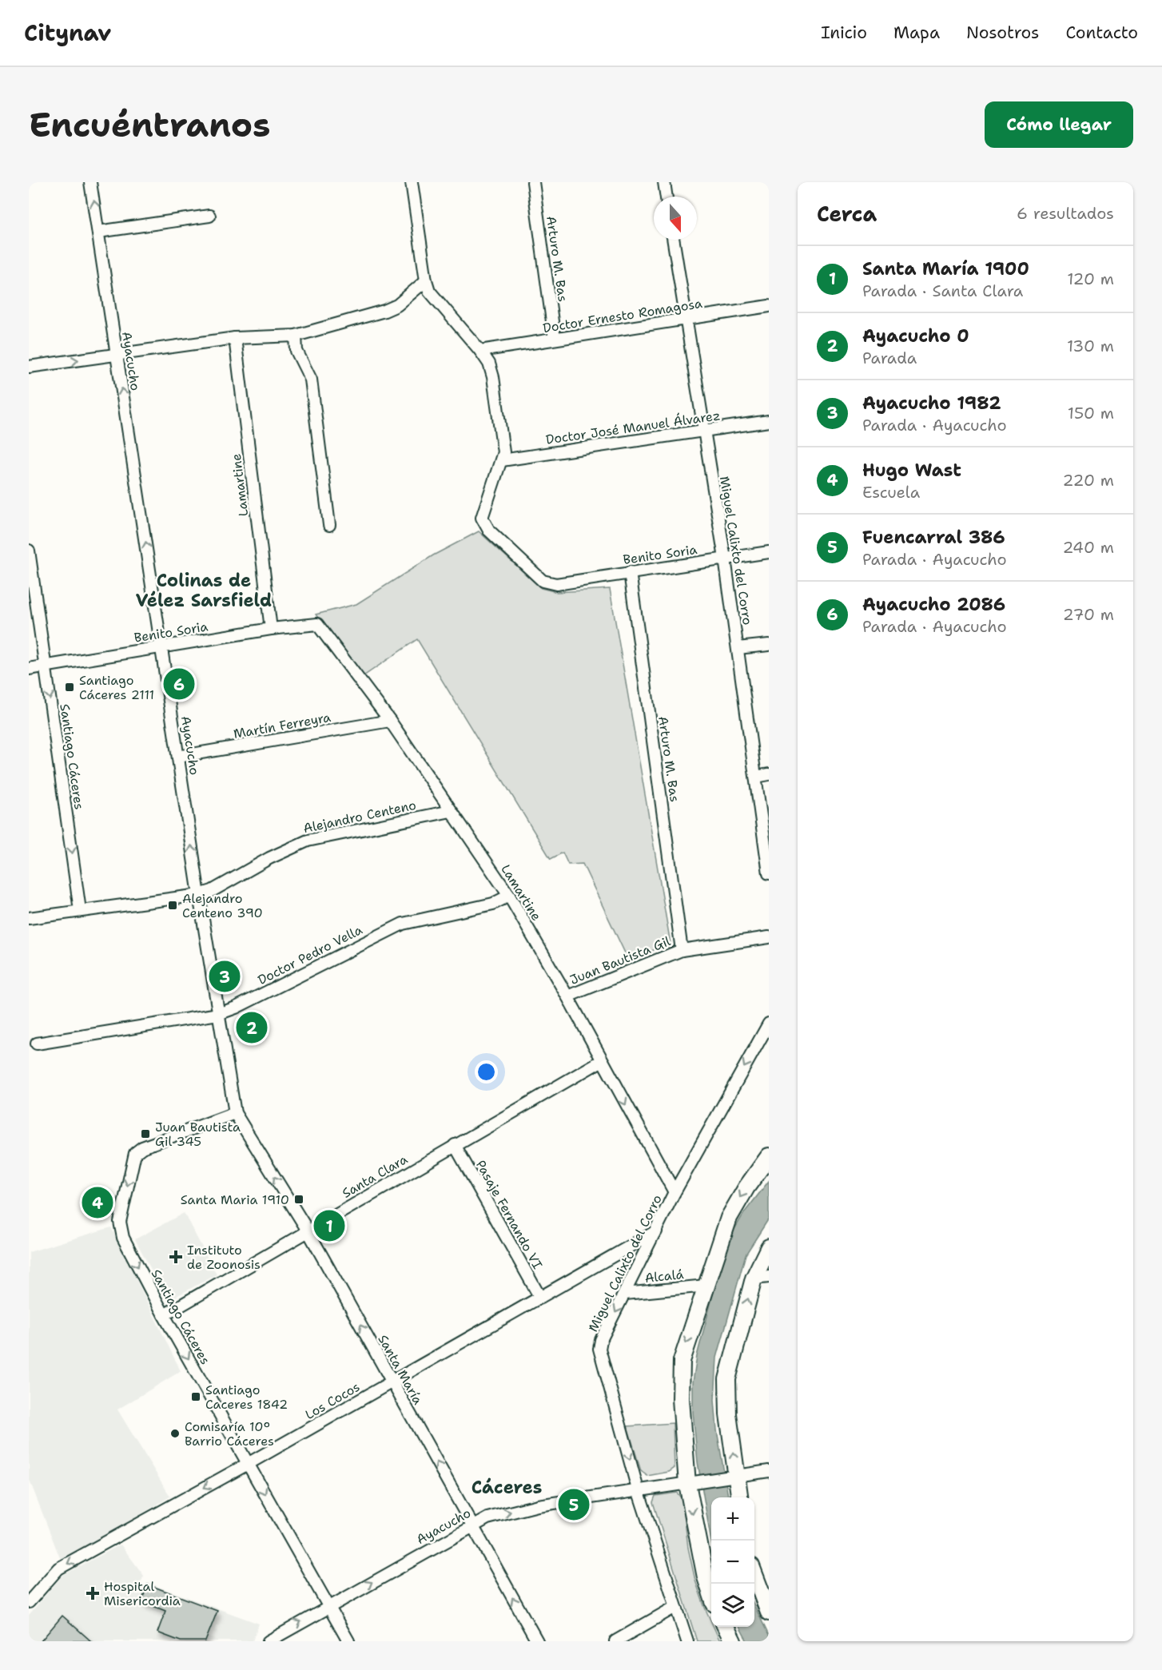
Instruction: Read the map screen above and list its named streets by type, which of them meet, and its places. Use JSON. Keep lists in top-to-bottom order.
{
  "streets": {
    "street": [
      "Arturo M. Bas",
      "Doctor Ernesto Romagosa",
      "Ayacucho",
      "Doctor José Manuel Álvarez",
      "Lamartine",
      "Miguel Calixto del Corro",
      "Benito Soria",
      "Martín Ferreyra",
      "Santiago Cáceres",
      "Alejandro Centeno",
      "Doctor Pedro Vella",
      "Juan Bautista Gil",
      "Santa Clara",
      "Pasaje Fernando VI",
      "Alcalá",
      "Santa María",
      "Los Cocos"
    ]
  },
  "crossings": [
    ["Arturo M. Bas", "Doctor Ernesto Romagosa"],
    ["Arturo M. Bas", "Benito Soria"],
    ["Arturo M. Bas", "Juan Bautista Gil"],
    ["Doctor Ernesto Romagosa", "Miguel Calixto del Corro"],
    ["Ayacucho", "Miguel Calixto del Corro"],
    ["Ayacucho", "Benito Soria"],
    ["Ayacucho", "Martín Ferreyra"],
    ["Ayacucho", "Santiago Cáceres"],
    ["Ayacucho", "Alejandro Centeno"],
    ["Ayacucho", "Doctor Pedro Vella"],
    ["Ayacucho", "Santa María"],
    ["Doctor José Manuel Álvarez", "Miguel Calixto del Corro"],
    ["Doctor José Manuel Álvarez", "Benito Soria"],
    ["Lamartine", "Miguel Calixto del Corro"],
    ["Lamartine", "Benito Soria"],
    ["Lamartine", "Martín Ferreyra"],
    ["Lamartine", "Alejandro Centeno"],
    ["Lamartine", "Doctor Pedro Vella"],
    ["Lamartine", "Juan Bautista Gil"],
    ["Lamartine", "Santa Clara"],
    ["Miguel Calixto del Corro", "Benito Soria"],
    ["Miguel Calixto del Corro", "Alcalá"],
    ["Miguel Calixto del Corro", "Los Cocos"],
    ["Benito Soria", "Santiago Cáceres"],
    ["Santiago Cáceres", "Alejandro Centeno"],
    ["Santiago Cáceres", "Santa Clara"],
    ["Santiago Cáceres", "Santa María"],
    ["Santiago Cáceres", "Los Cocos"],
    ["Santa Clara", "Pasaje Fernando VI"],
    ["Santa Clara", "Santa María"],
    ["Pasaje Fernando VI", "Los Cocos"],
    ["Santa María", "Los Cocos"]
  ],
  "one_way": ["Santiago Cáceres", "Santa María", "Los Cocos"],
  "districts": ["Colinas de Vélez Sarsfield", "Cáceres"],
  "places": {
    "transit": [
      "Santiago Cáceres 2111",
      "Alejandro Centeno 390",
      "Juan Bautista Gil 345",
      "Santa Maria 1910",
      "Santiago Caceres 1842"
    ],
    "health": ["Instituto de Zoonosis", "Hospital Misericordia"],
    "other": ["Comisaría 10º Barrio Cáceres"]
  },
  "north": "bottom",
  "page": {
    "header": "Citynav",
    "nav": [
      "Inicio",
      "Mapa",
      "Nosotros",
      "Contacto"
    ],
    "buttons": "Cómo llegar",
    "title": "Encuéntranos",
    "heading": ["Cerca", "6 resultados"],
    "list": [
      {
        "mark": "1",
        "name": "Santa María 1900",
        "note": "Parada · Santa Clara",
        "value": "120 m"
      },
      {
        "mark": "2",
        "name": "Ayacucho 0",
        "note": "Parada",
        "value": "130 m"
      },
      {
        "mark": "3",
        "name": "Ayacucho 1982",
        "note": "Parada · Ayacucho",
        "value": "150 m"
      },
      {
        "mark": "4",
        "name": "Hugo Wast",
        "note": "Escuela",
        "value": "220 m"
      },
      {
        "mark": "5",
        "name": "Fuencarral 386",
        "note": "Parada · Ayacucho",
        "value": "240 m"
      },
      {
        "mark": "6",
        "name": "Ayacucho 2086",
        "note": "Parada · Ayacucho",
        "value": "270 m"
      }
    ],
    "pins": [
      "6",
      "3",
      "2",
      "4",
      "1",
      "5"
    ],
    "map_buttons": ["+", "−"]
  }
}
